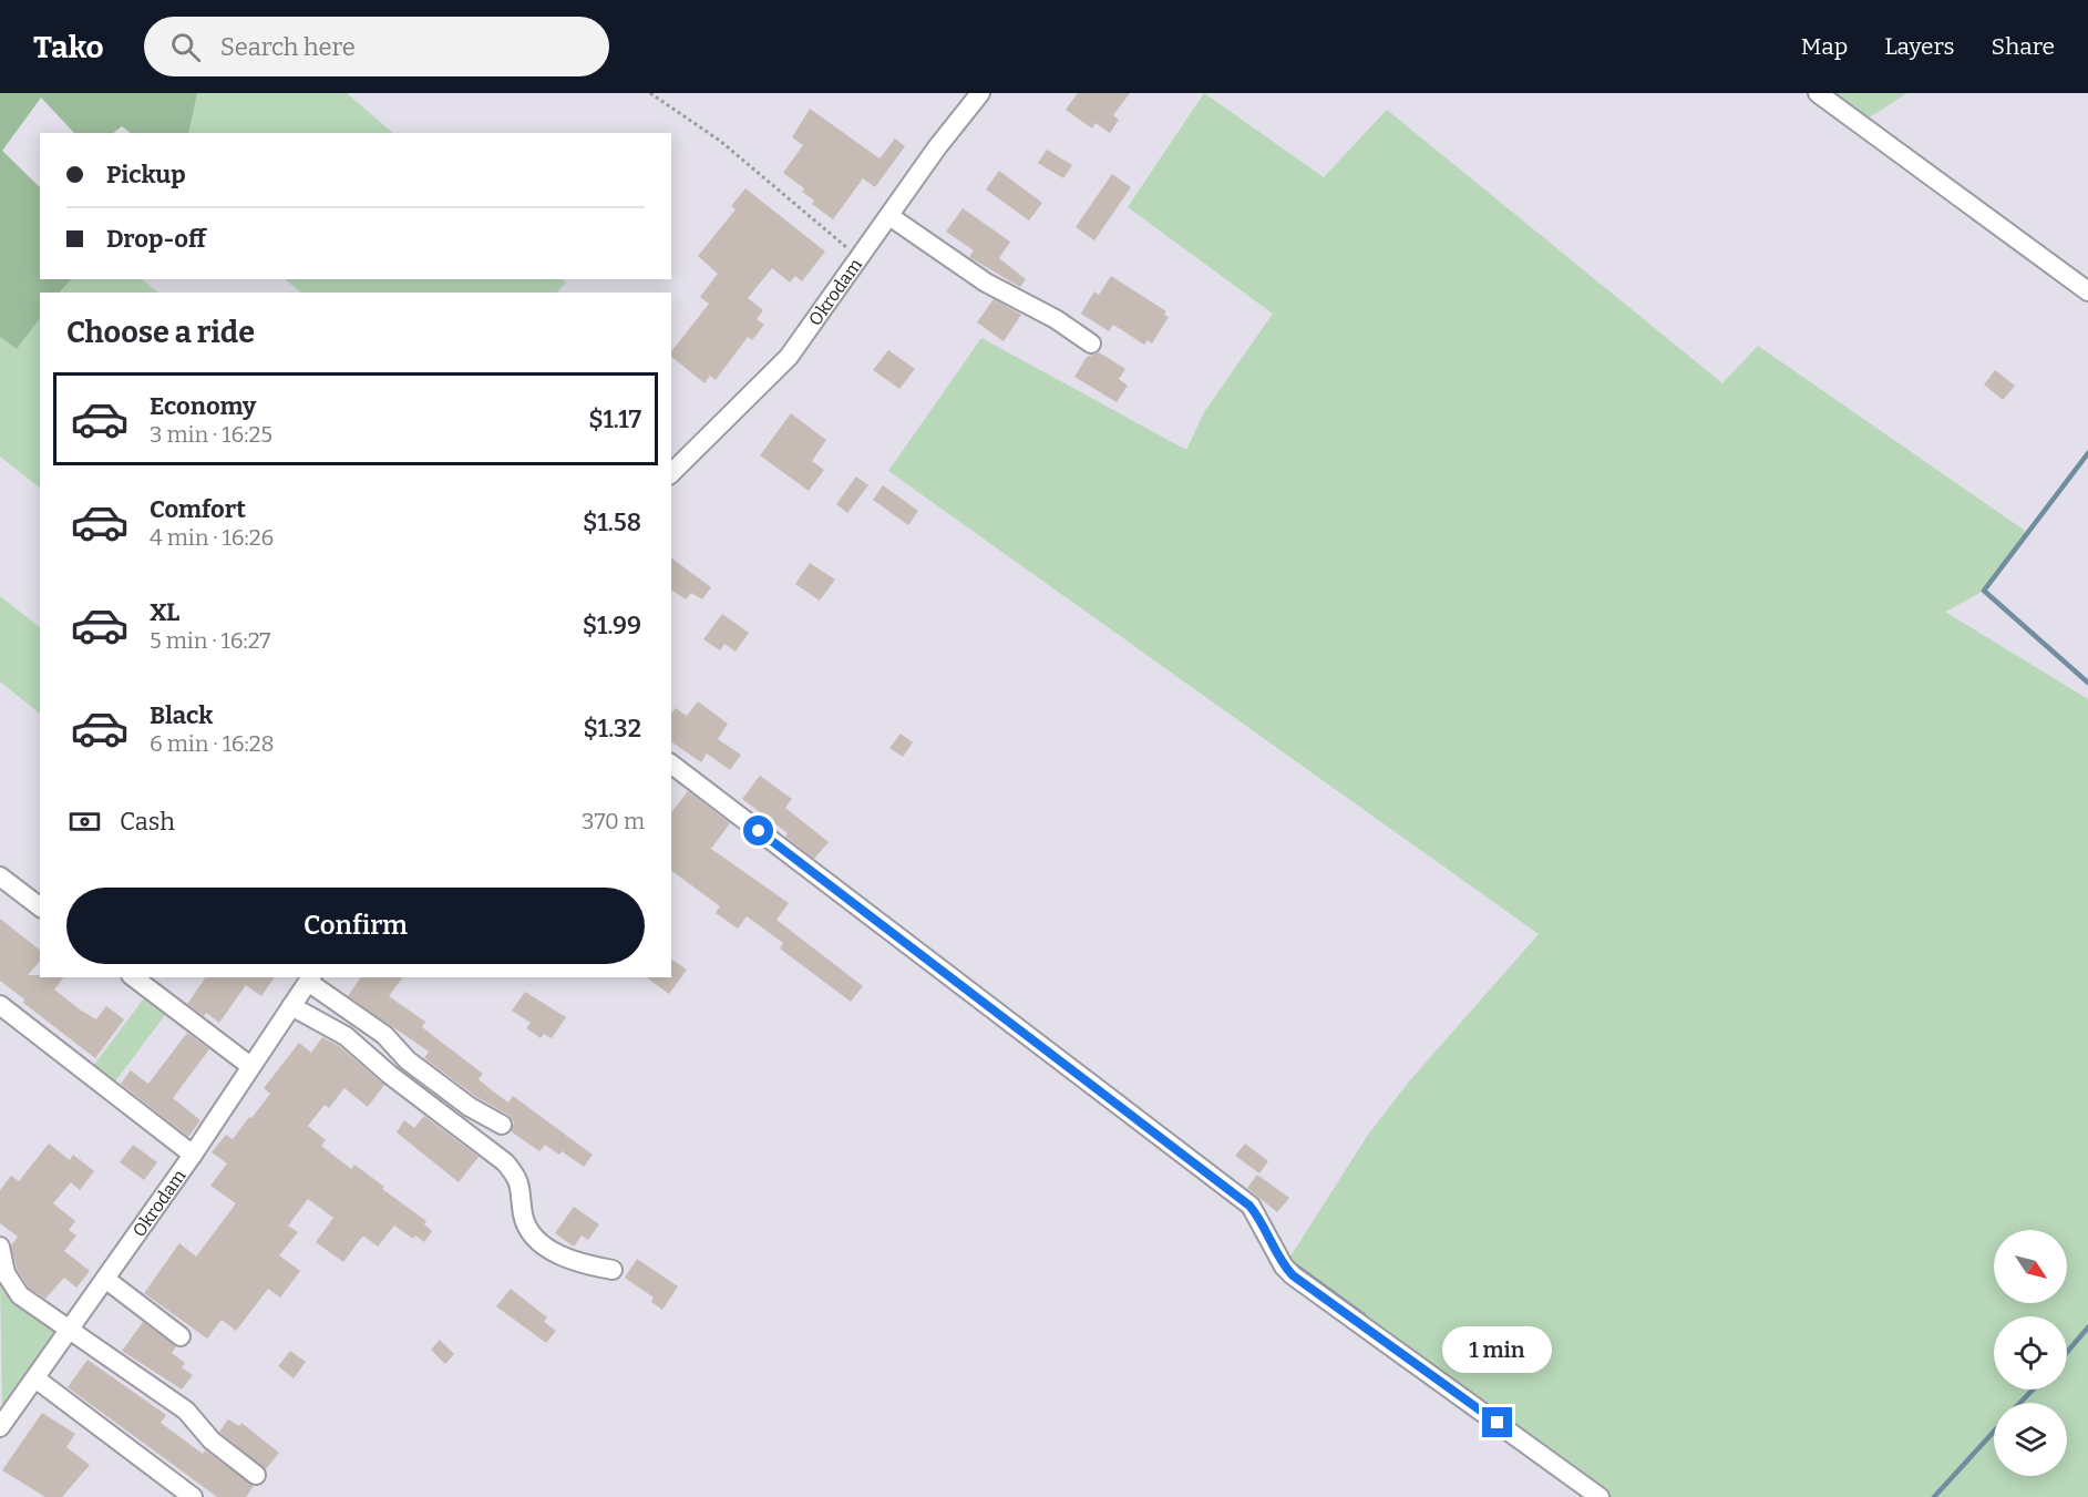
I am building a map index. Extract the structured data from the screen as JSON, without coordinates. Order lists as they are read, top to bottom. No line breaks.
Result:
{"streets":{"street":["Okrodam"]},"north":"bottom right","page":{"header":"Tako","search":"Search here","nav":["Map","Layers","Share"],"banner":["Pickup","Drop-off"],"heading":"Choose a ride","list":[{"name":"Economy","note":"3 min · 16:25","value":"$1.17"},{"name":"Comfort","note":"4 min · 16:26","value":"$1.58"},{"name":"XL","note":"5 min · 16:27","value":"$1.99"},{"name":"Black","note":"6 min · 16:28","value":"$1.32"}],"pay":["Cash","370 m"],"buttons":"Confirm","bubble":"1 min"}}
